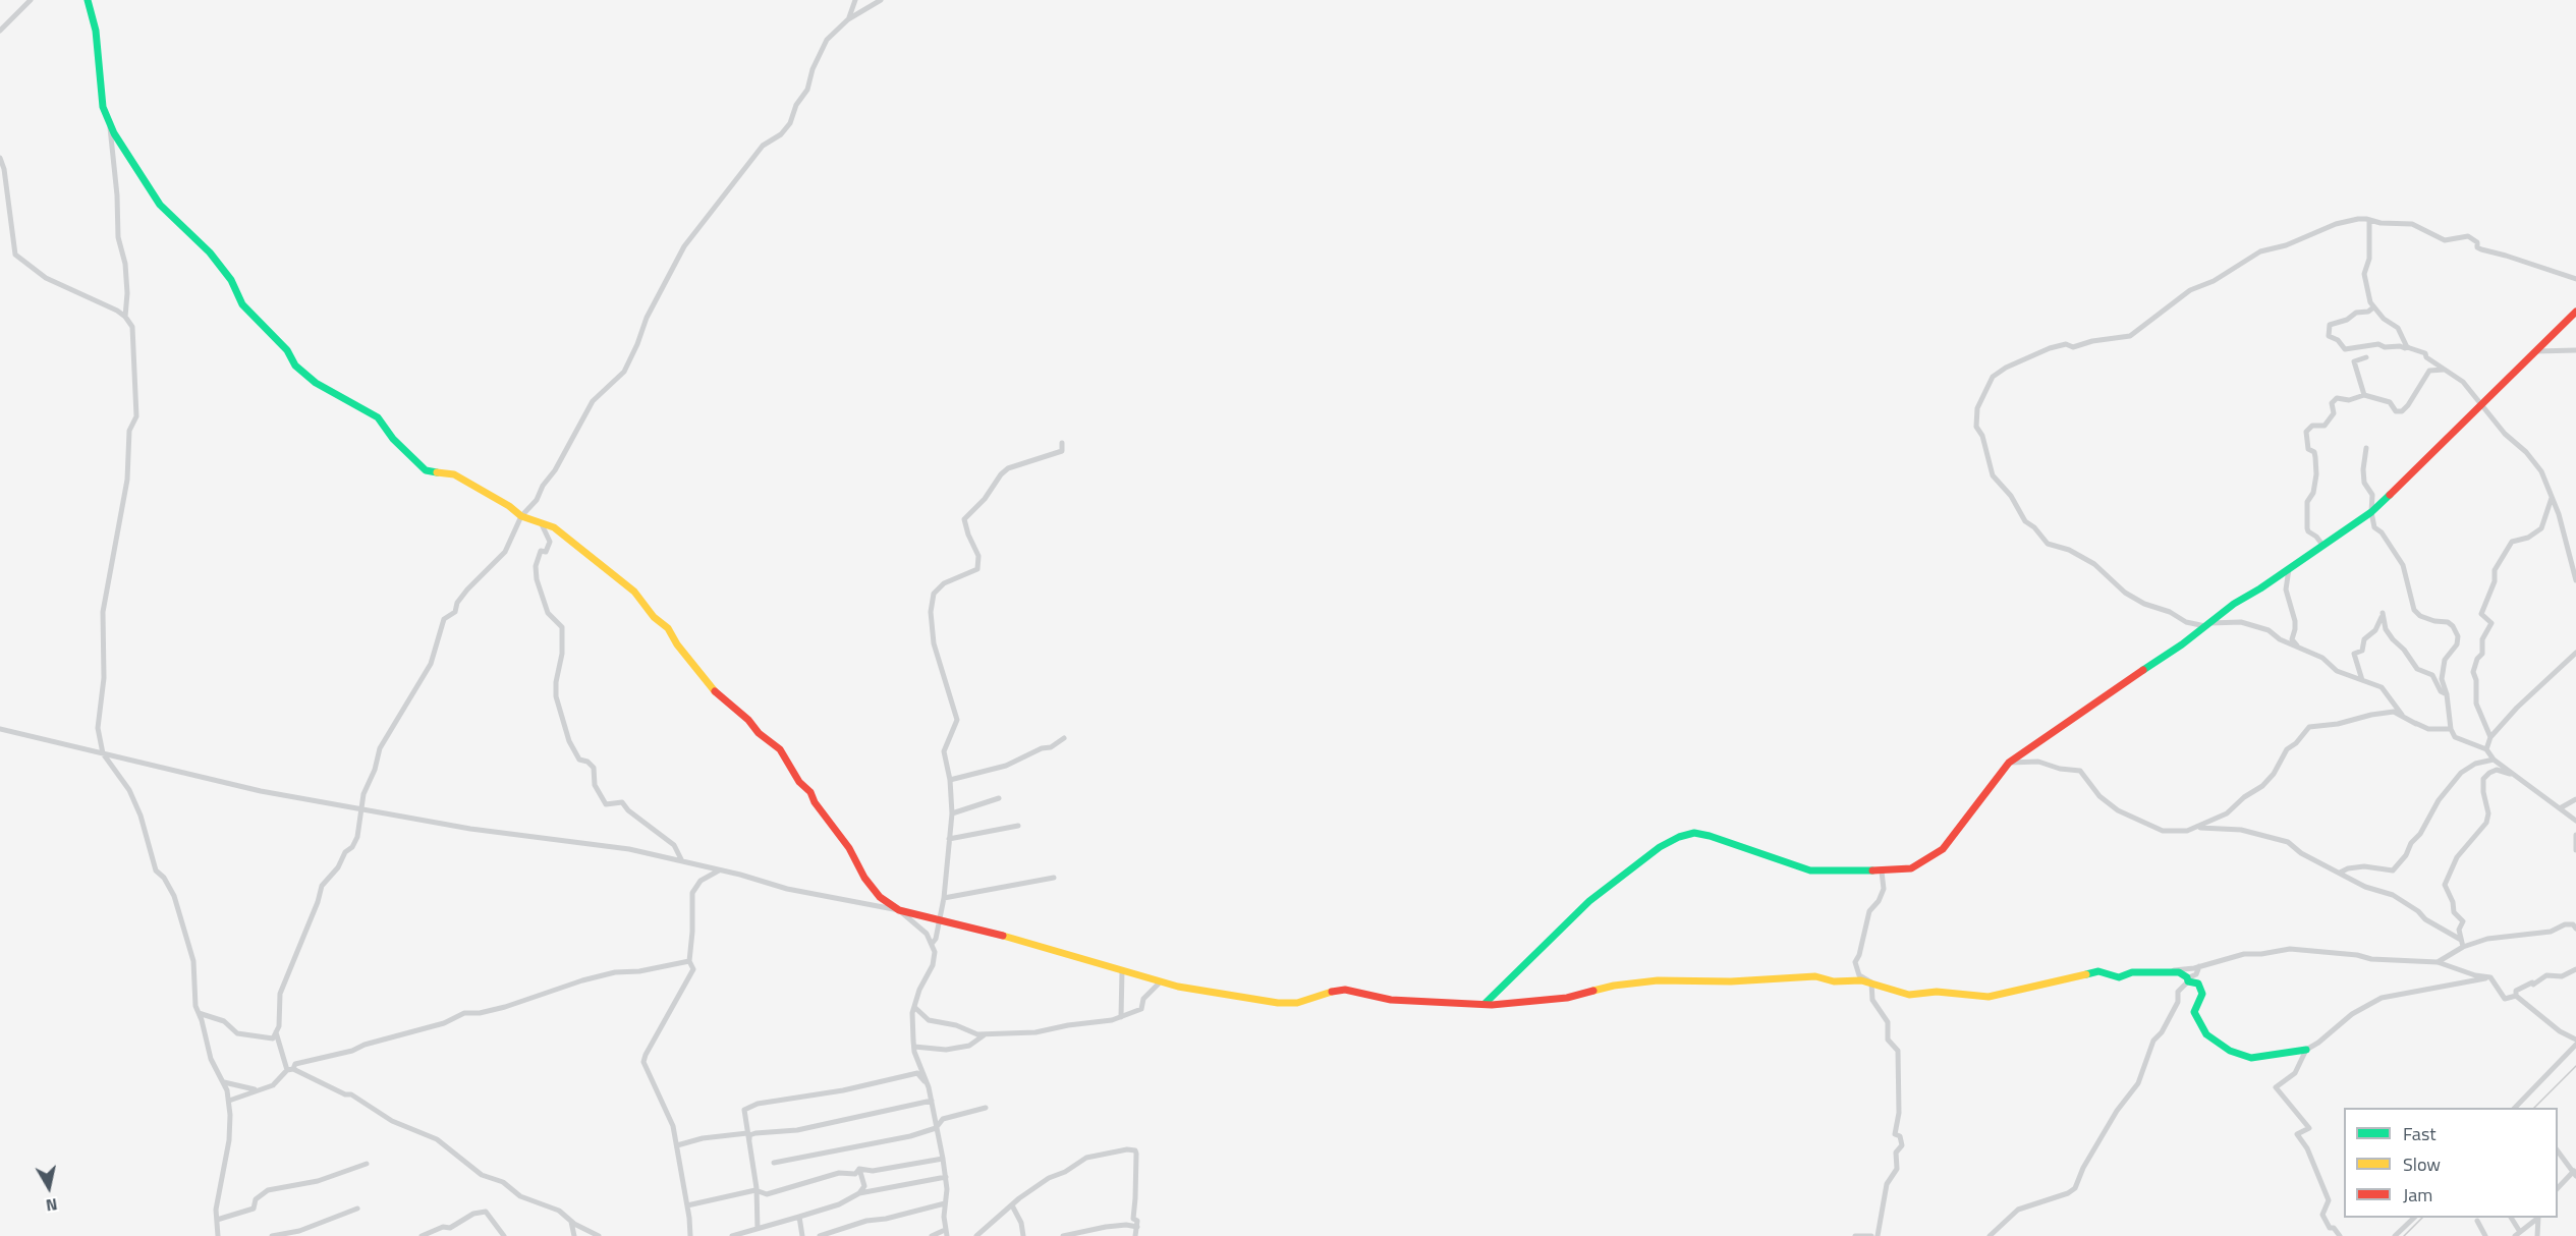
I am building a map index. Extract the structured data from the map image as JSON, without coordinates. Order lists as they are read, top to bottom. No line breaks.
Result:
{"legend":["Fast","Slow","Jam"],"north":"bottom"}
